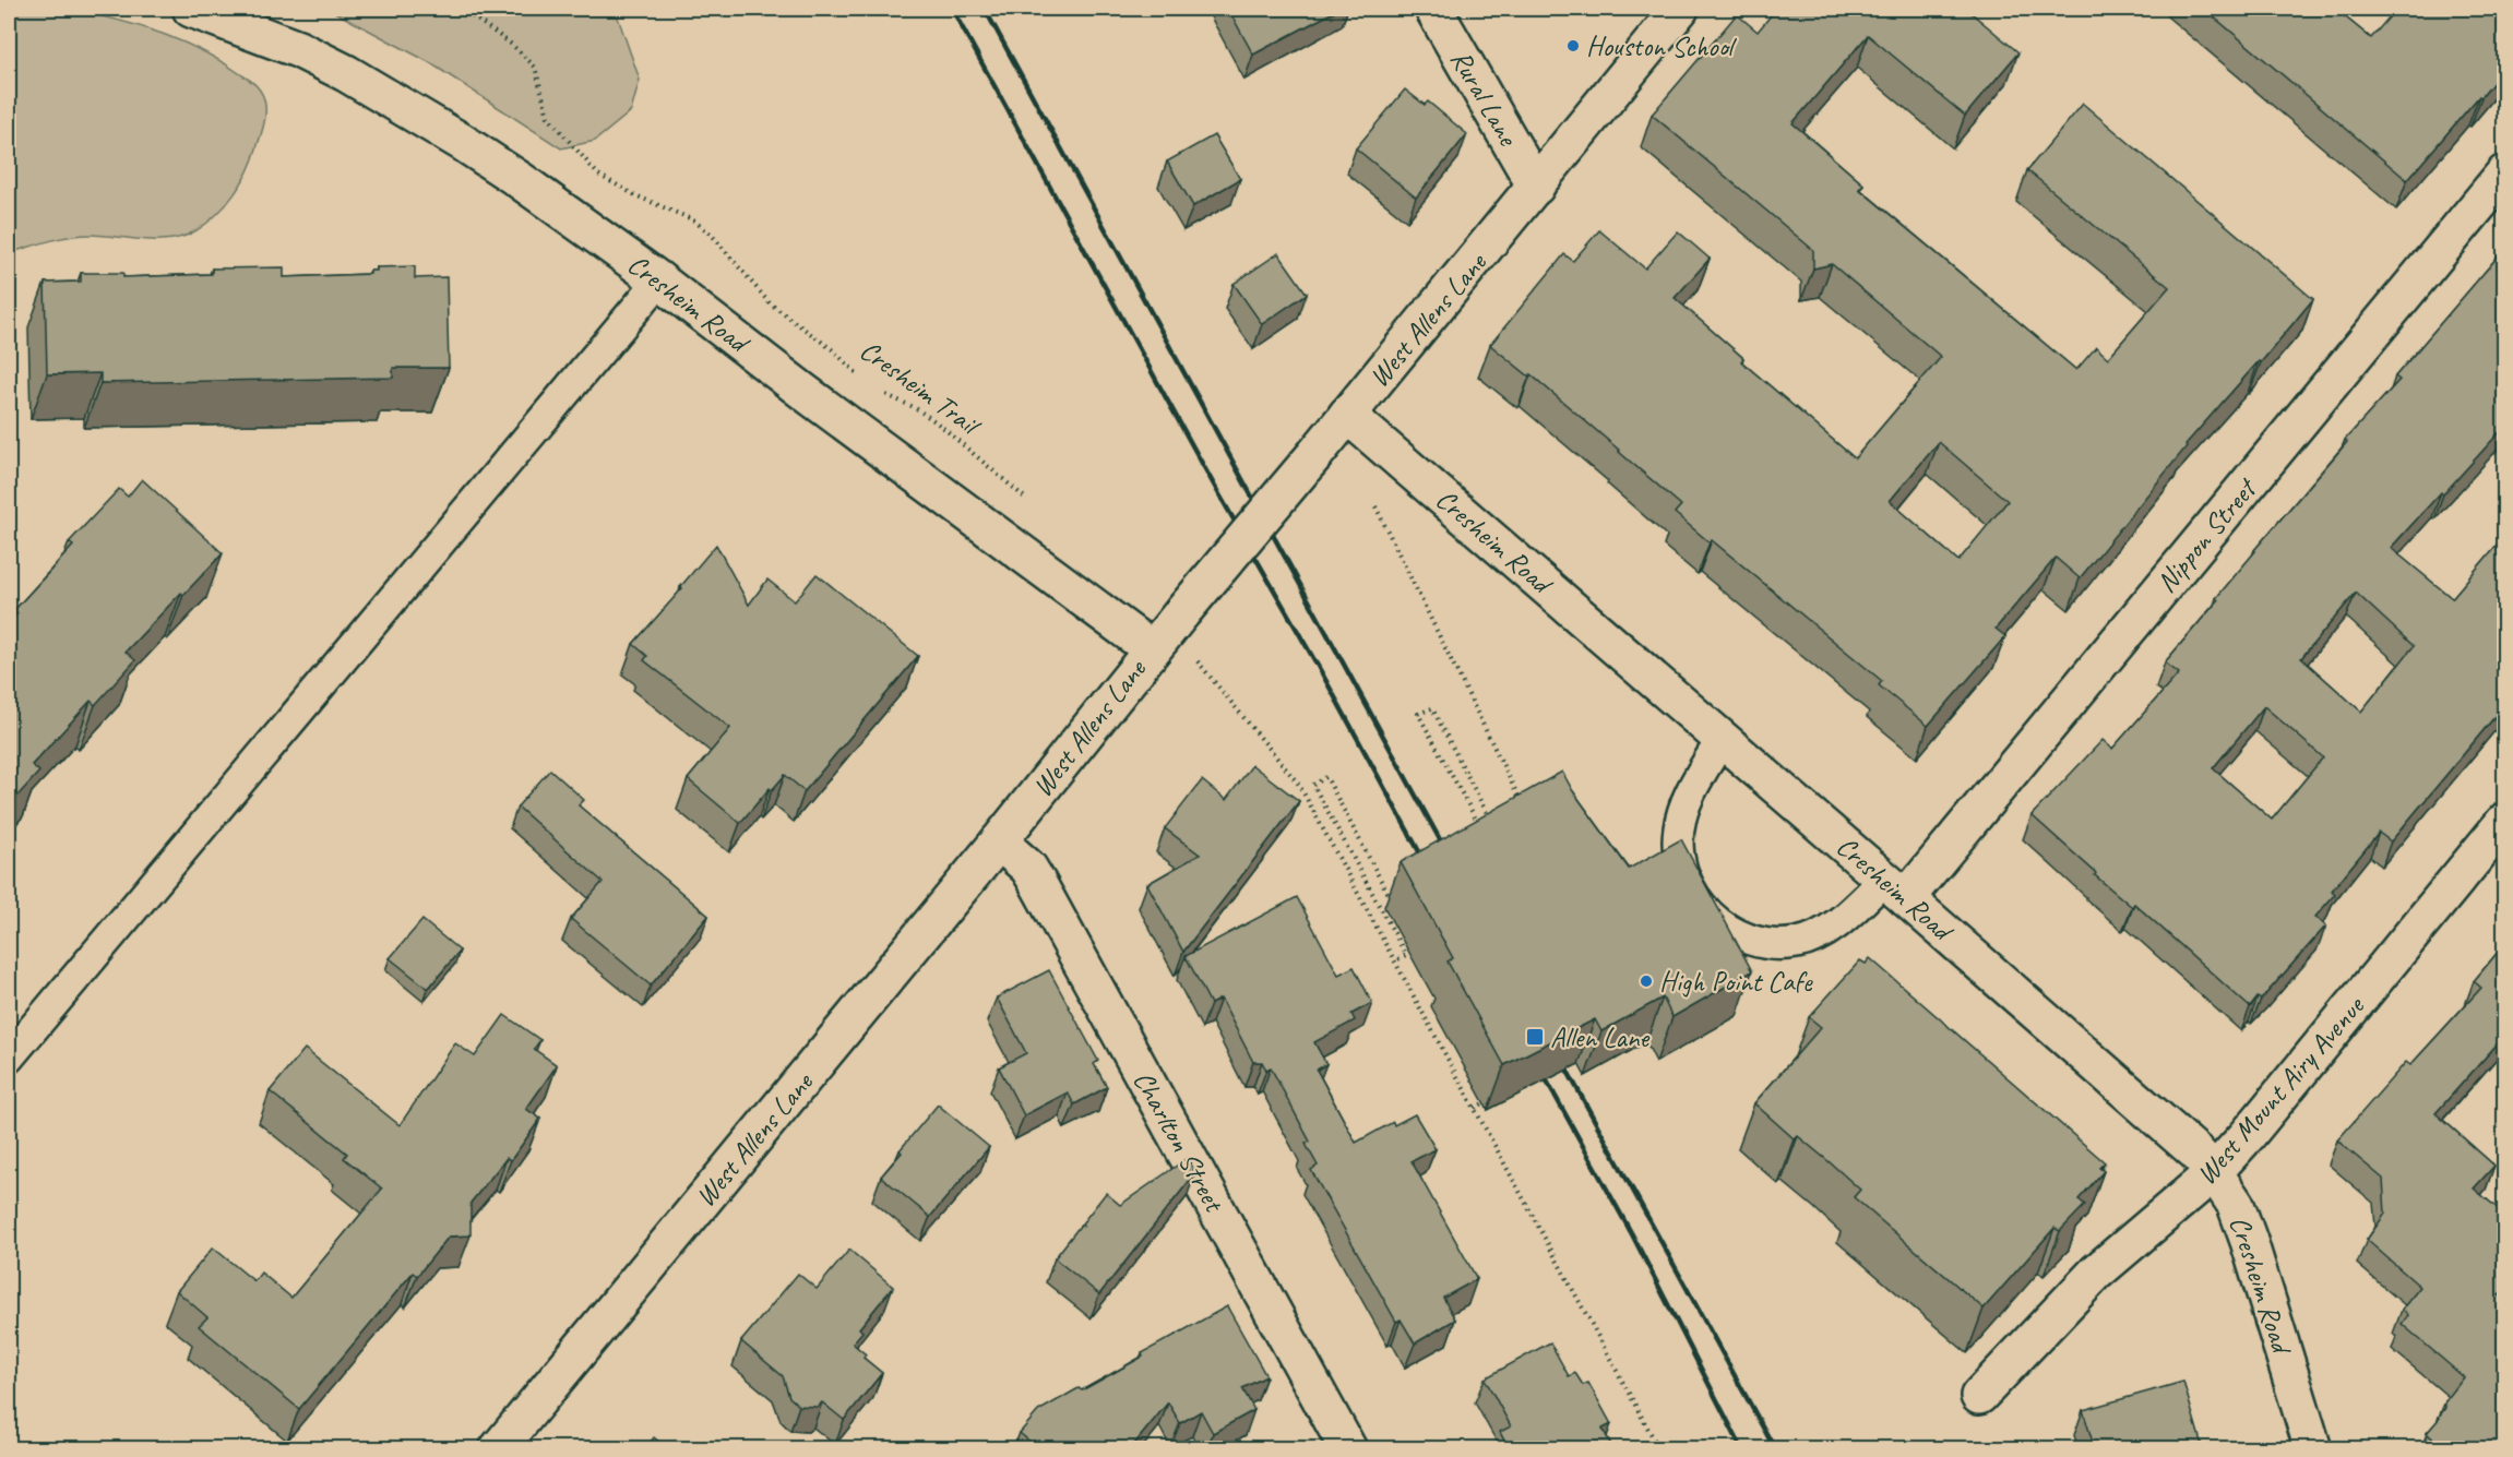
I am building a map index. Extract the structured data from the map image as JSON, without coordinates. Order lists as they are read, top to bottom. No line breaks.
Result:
{"streets":{"street":["Rural Lane","Cresheim Road","West Allens Lane","Nippon Street","West Mount Airy Avenue","Charlton Street"],"path":["Cresheim Trail"]},"crossings":[["Rural Lane","West Allens Lane"],["Cresheim Road","West Allens Lane"],["Cresheim Road","Nippon Street"],["Cresheim Road","West Mount Airy Avenue"],["West Allens Lane","Charlton Street"]],"places":{"other":["Houston School","High Point Cafe"],"transit":["Allen Lane"]}}
